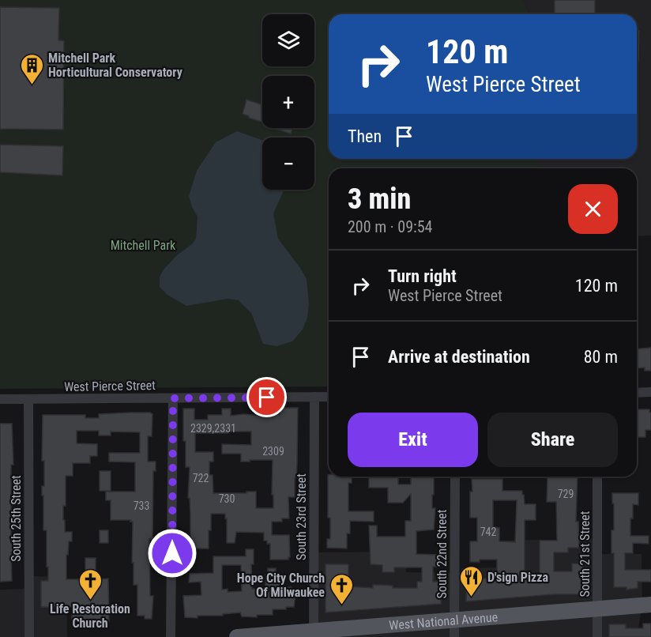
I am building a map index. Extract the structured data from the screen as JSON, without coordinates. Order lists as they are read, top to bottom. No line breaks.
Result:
{"streets":{"main road":["West National Avenue"],"street":["West Pierce Street","South 23rd Street","South 25th Street","South 22nd Street","South 21st Street"]},"crossings":[["West Pierce Street","South 23rd Street"],["West Pierce Street","South 25th Street"],["South 23rd Street","West National Avenue"],["South 22nd Street","West National Avenue"],["South 21st Street","West National Avenue"]],"parks":["Mitchell Park"],"places":{"building":["Mitchell Park Horticultural Conservatory"],"restaurant":["D'sign Pizza"],"church":["Life Restoration Church","Hope City Church Of Milwaukee"]},"house_numbers":["2329,2331","2309","722","729","730","733","742"],"page":{"map_buttons":["+","−"],"turn":["120 m","West Pierce Street"],"then":"Then","heading":["3 min","200 m · 09:54"],"list":[{"name":"Turn right","note":"West Pierce Street","value":"120 m"},{"name":"Arrive at destination","value":"80 m"}],"buttons":["Exit","Share"]}}
